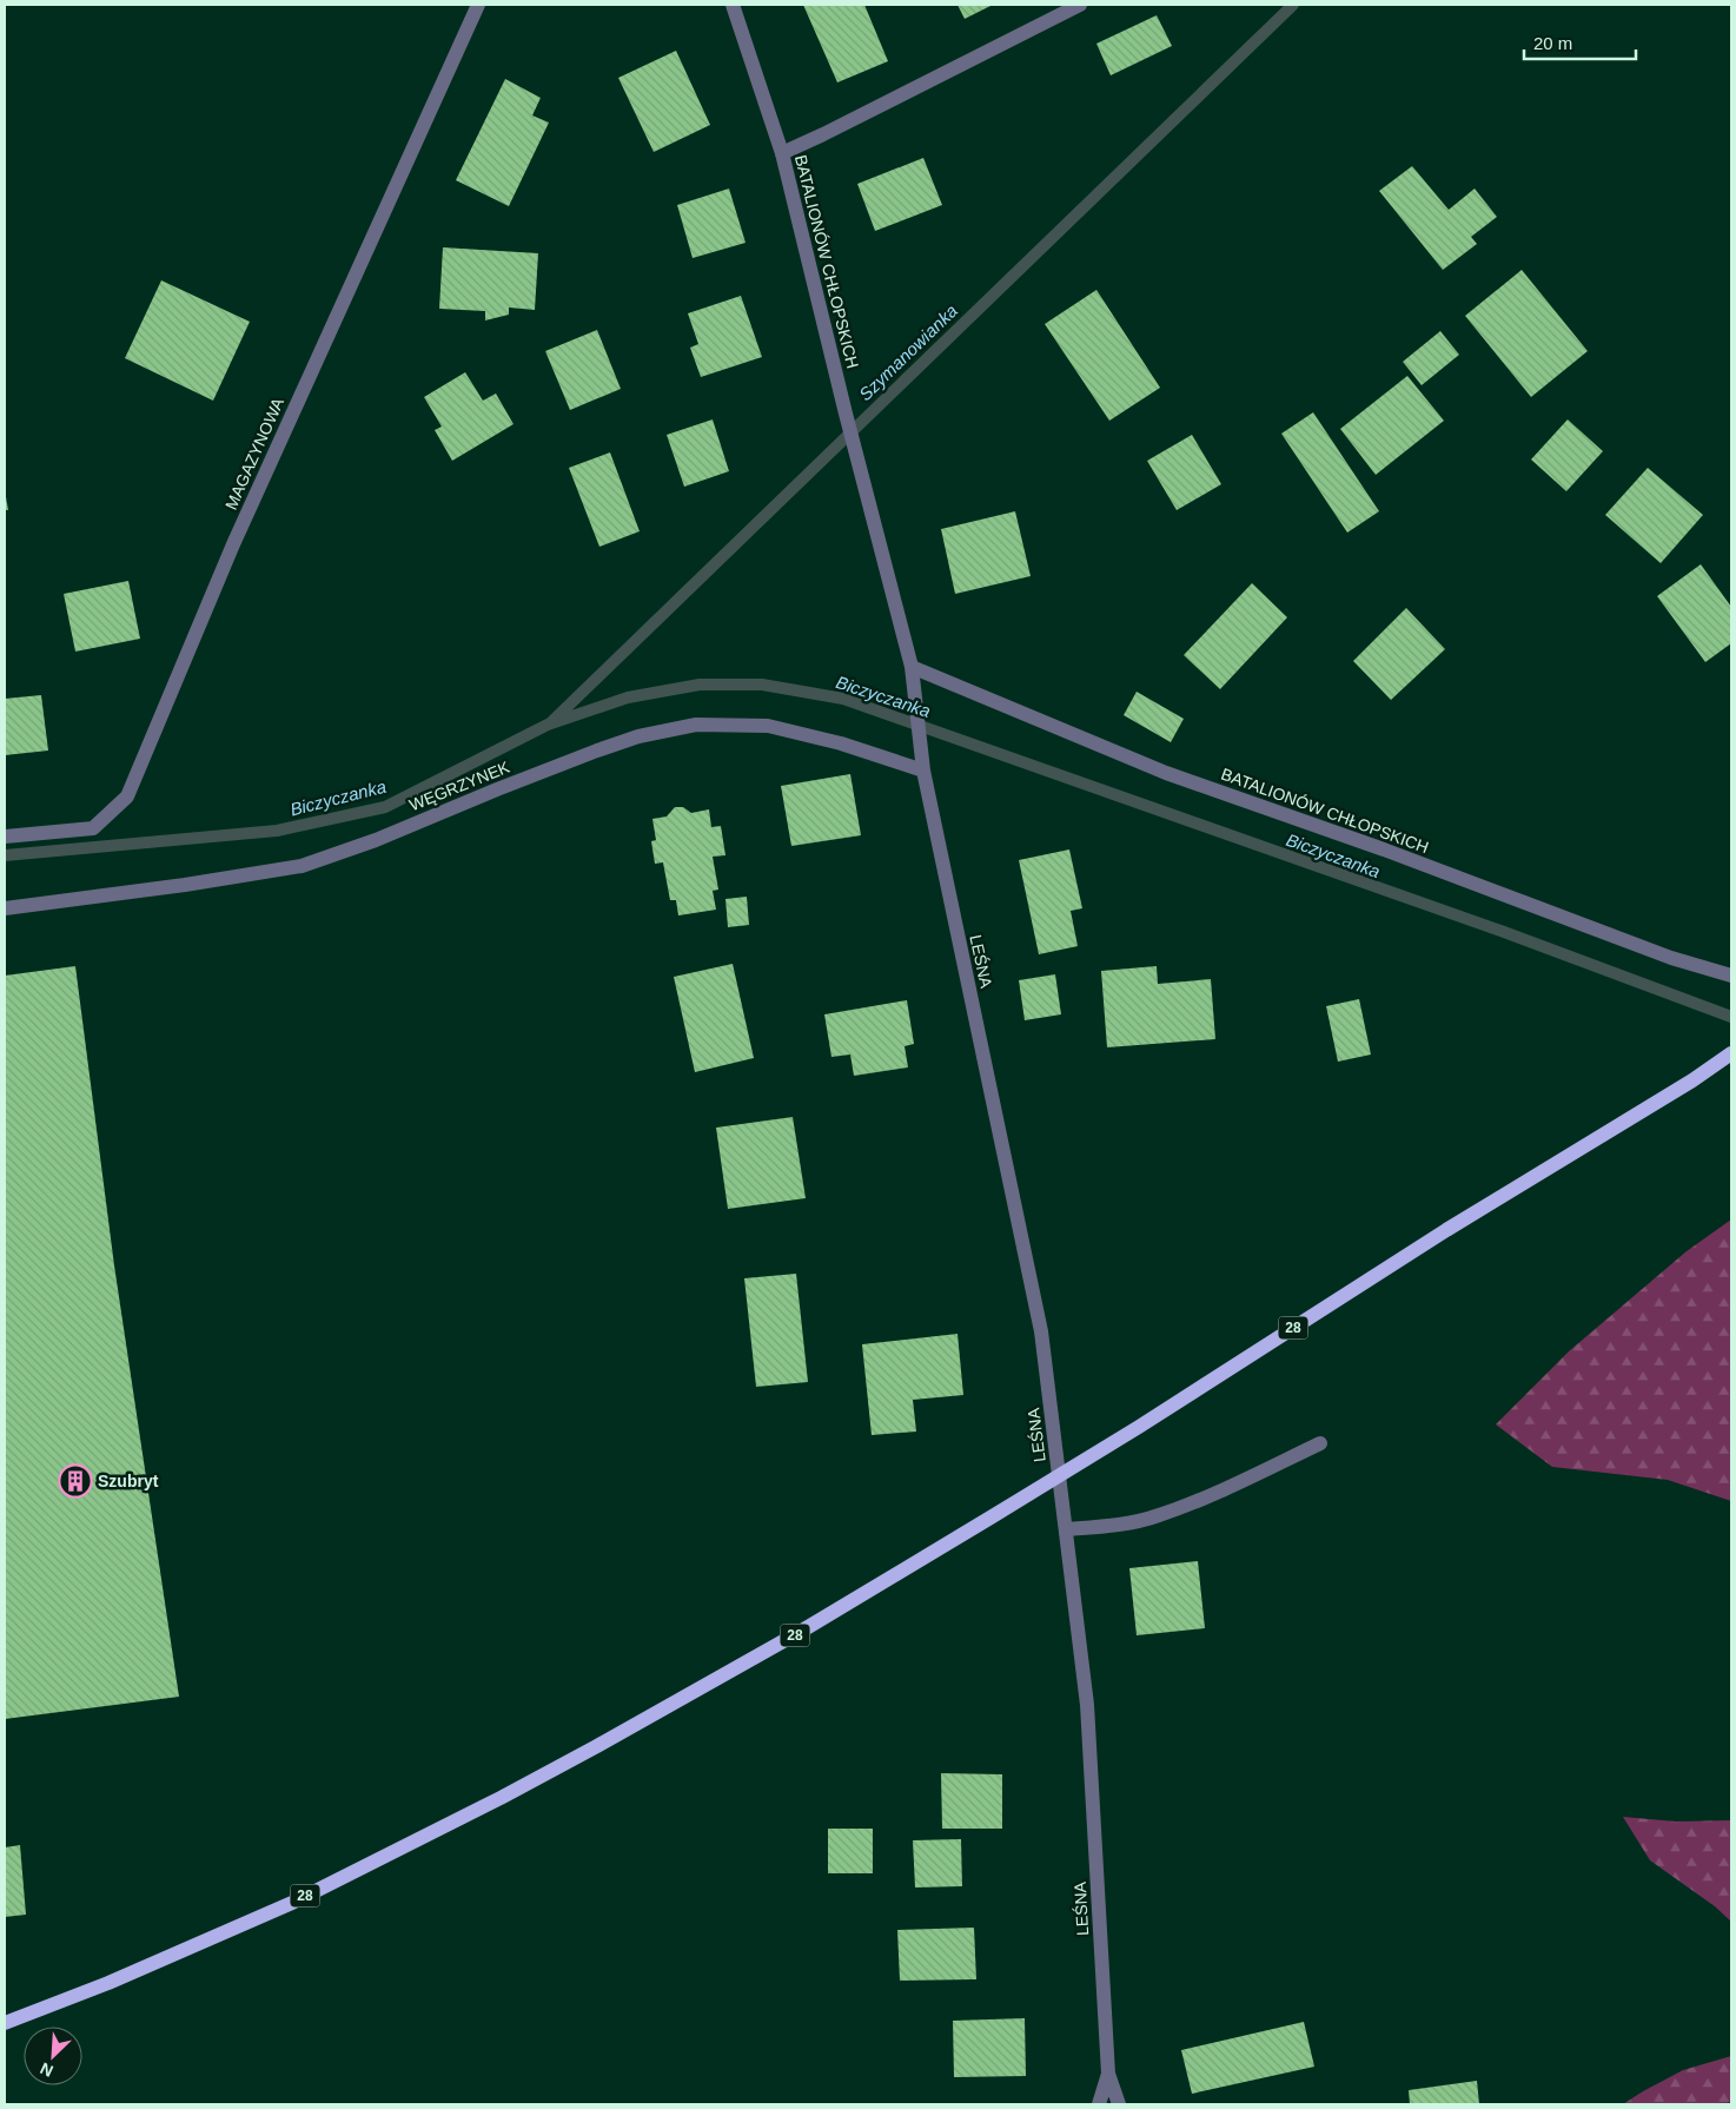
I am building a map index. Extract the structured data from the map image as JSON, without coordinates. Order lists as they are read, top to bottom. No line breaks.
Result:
{"streets":{"main road":["28"],"street":["BATALIONÓW CHŁOPSKICH","MAGAZYNOWA","WĘGRZYNEK","LEŚNA"]},"crossings":[["BATALIONÓW CHŁOPSKICH","WĘGRZYNEK"],["BATALIONÓW CHŁOPSKICH","LEŚNA"],["WĘGRZYNEK","LEŚNA"]],"water":["Szymanowianka","Biczyczanka"],"places":{"building":["Szubryt"]},"scale_bar":"20 m","north":"bottom left"}
